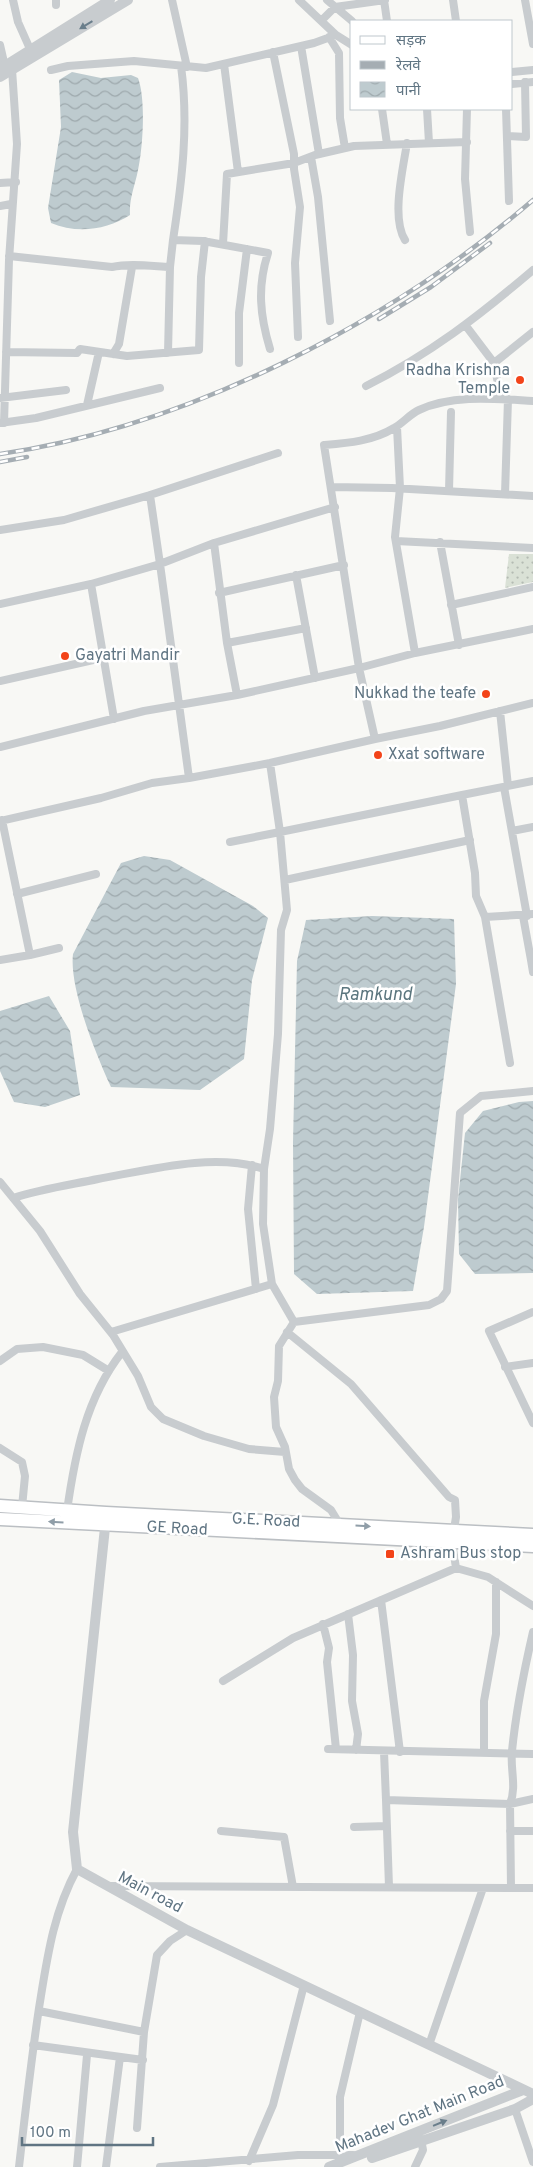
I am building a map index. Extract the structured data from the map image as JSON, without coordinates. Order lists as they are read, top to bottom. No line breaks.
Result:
{"streets":{"main road":["GE Road"],"street":["Main road","Mahadev Ghat Main Road"]},"crossings":[["Main road","Mahadev Ghat Main Road"]],"water":["Ramkund"],"places":{"other":["Radha Krishna Temple","Gayatri Mandir","Nukkad the teafe","Xxat software"],"transit":["Ashram Bus stop"]},"legend":["सड़क","रेलवे","पानी"],"scale_bar":"100 m"}
